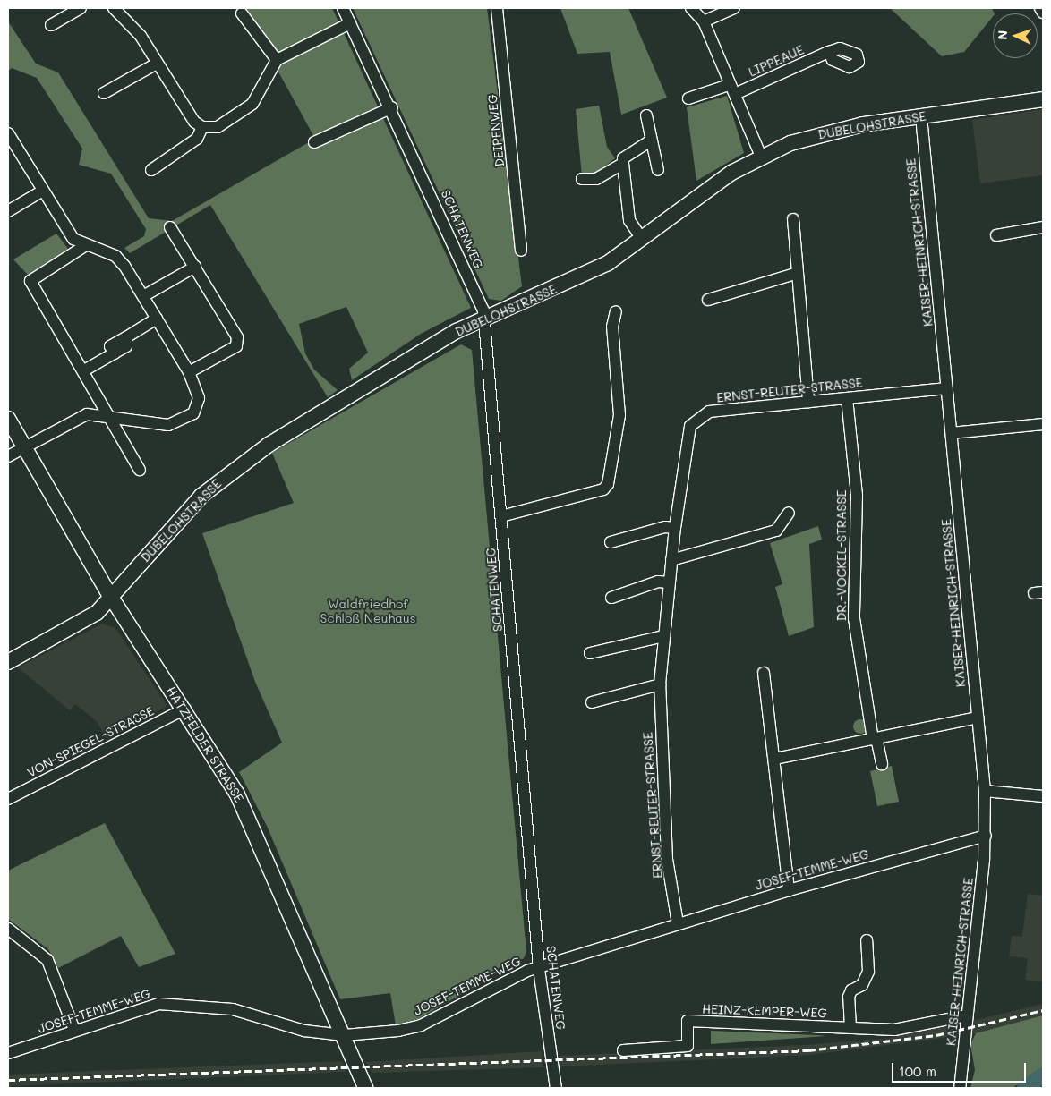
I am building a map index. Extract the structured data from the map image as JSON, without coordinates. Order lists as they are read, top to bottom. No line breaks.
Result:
{"streets":{"main road":["DUBELOHSTRASSE","HATZFELDER STRASSE"],"street":["LIPPEAUE","DEIPENWEG","SCHATENWEG","KAISER-HEINRICH-STRASSE","ERNST-REUTER-STRASSE","DR.-VOCKEL-STRASSE","VON-SPIEGEL-STRASSE","JOSEF-TEMME-WEG","HEINZ-KEMPER-WEG"]},"crossings":[["DUBELOHSTRASSE","SCHATENWEG"],["DUBELOHSTRASSE","KAISER-HEINRICH-STRASSE"],["DUBELOHSTRASSE","HATZFELDER STRASSE"],["SCHATENWEG","JOSEF-TEMME-WEG"],["KAISER-HEINRICH-STRASSE","ERNST-REUTER-STRASSE"],["KAISER-HEINRICH-STRASSE","JOSEF-TEMME-WEG"],["KAISER-HEINRICH-STRASSE","HEINZ-KEMPER-WEG"],["ERNST-REUTER-STRASSE","DR.-VOCKEL-STRASSE"],["ERNST-REUTER-STRASSE","JOSEF-TEMME-WEG"],["VON-SPIEGEL-STRASSE","HATZFELDER STRASSE"],["HATZFELDER STRASSE","JOSEF-TEMME-WEG"]],"parks":["Waldfriedhof Schloß Neuhaus"],"scale_bar":"100 m","north":"left"}
